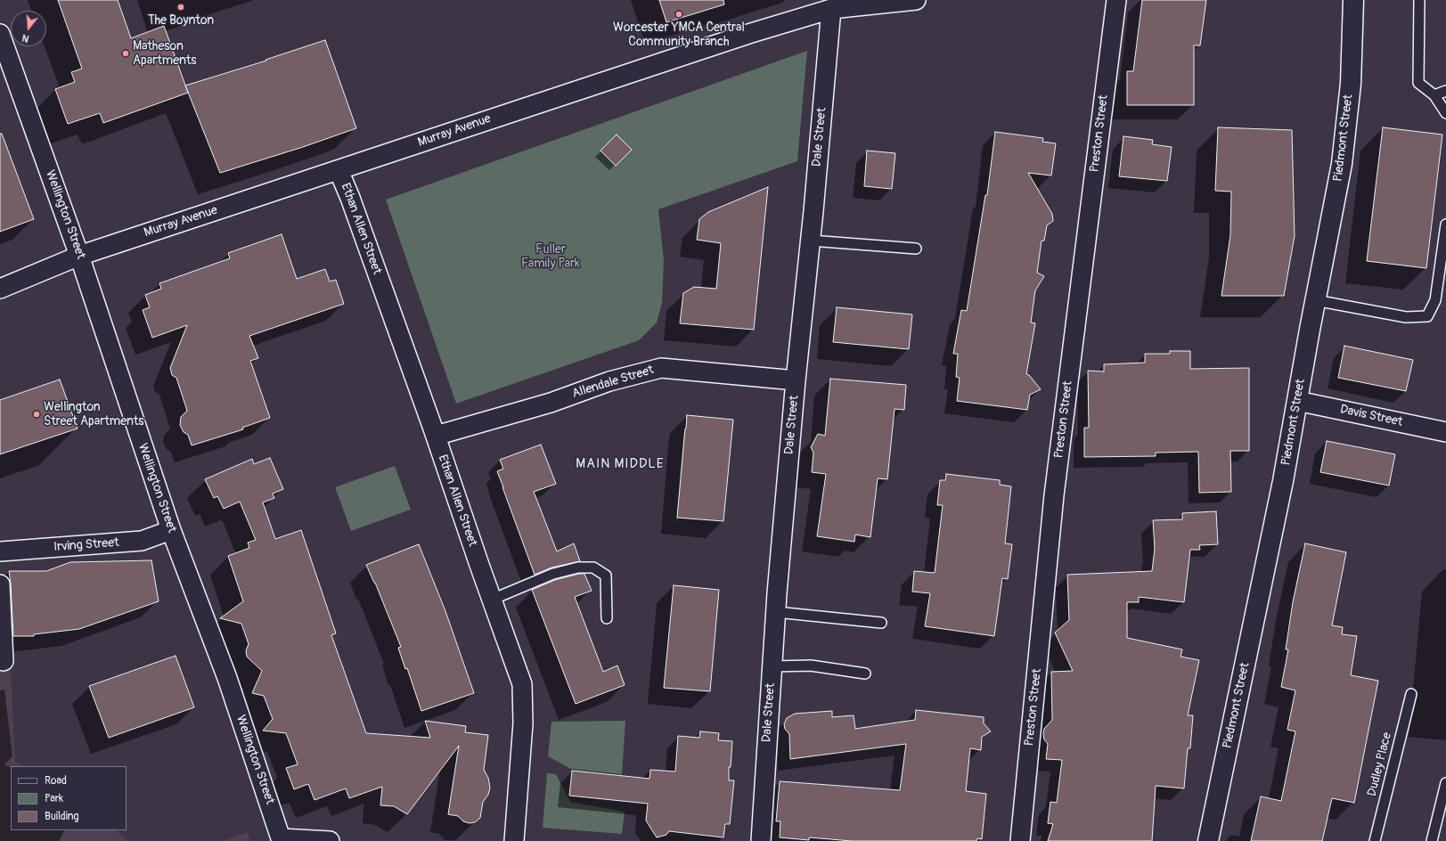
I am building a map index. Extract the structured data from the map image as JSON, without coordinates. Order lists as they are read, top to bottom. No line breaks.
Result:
{"streets":{"street":["Murray Avenue","Preston Street","Dale Street","Piedmont Street","Wellington Street","Ethan Allen Street","Allendale Street","Davis Street","Irving Street"],"lane":["Dudley Place"]},"crossings":[["Murray Avenue","Dale Street"],["Murray Avenue","Wellington Street"],["Murray Avenue","Ethan Allen Street"],["Dale Street","Allendale Street"],["Piedmont Street","Davis Street"],["Wellington Street","Irving Street"],["Ethan Allen Street","Allendale Street"]],"districts":["MAIN MIDDLE"],"parks":["Fuller Family Park"],"places":["The Boynton","Worcester YMCA Central Community Branch","Matheson Apartments","Wellington Street Apartments"],"legend":["Road","Park","Building"],"north":"bottom"}
